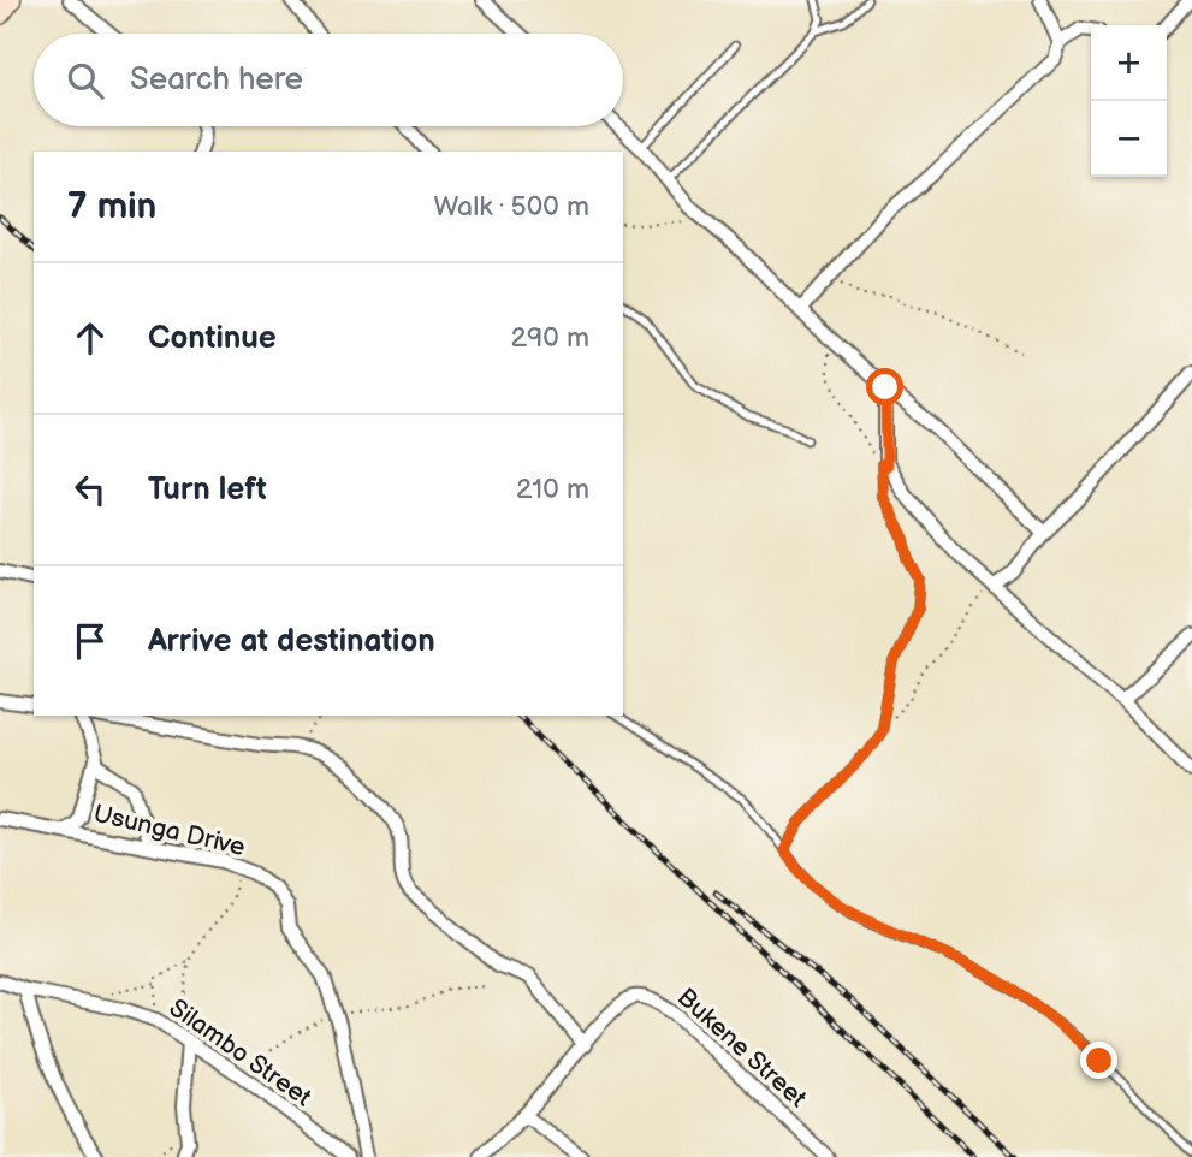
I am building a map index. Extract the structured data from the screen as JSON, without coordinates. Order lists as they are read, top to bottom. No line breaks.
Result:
{"streets":{"street":["Usunga Drive","Bukene Street","Silambo Street"]},"page":{"map_buttons":["+","−"],"search":"Search here","heading":["7 min","Walk · 500 m"],"list":[["Continue","290 m"],["Turn left","210 m"],"Arrive at destination"]}}
